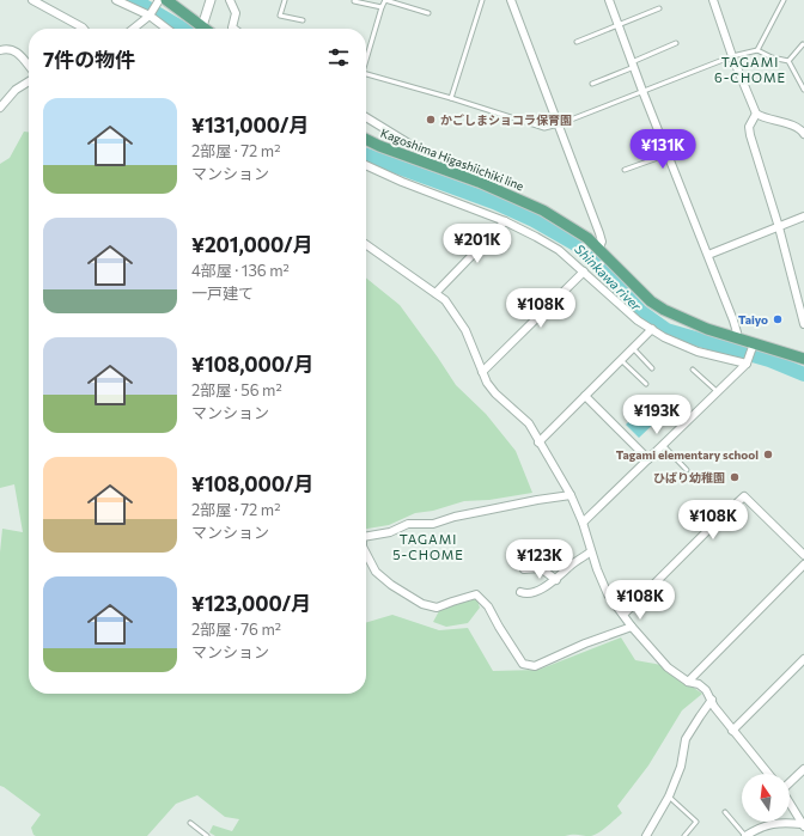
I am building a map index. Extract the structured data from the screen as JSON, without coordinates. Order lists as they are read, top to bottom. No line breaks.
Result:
{"streets":{"main road":["Kagoshima Higashiichiki line"]},"districts":["TAGAMI 6-CHOME","TAGAMI 5-CHOME"],"water":["Shinkawa river"],"places":["かごしまショコラ保育園","Taiyo","Tagami elementary school","ひばり幼稚園"],"north":"top","page":{"heading":"7件の物件","list":[{"name":"¥131,000/月","note":"2部屋 · 72 m² · マンション"},{"name":"¥201,000/月","note":"4部屋 · 136 m² · 一戸建て"},{"name":"¥108,000/月","note":"2部屋 · 56 m² · マンション"},{"name":"¥108,000/月","note":"2部屋 · 72 m² · マンション"},{"name":"¥123,000/月","note":"2部屋 · 76 m² · マンション"}],"price":["¥131K","¥201K","¥108K","¥193K","¥108K","¥123K","¥108K"]}}
